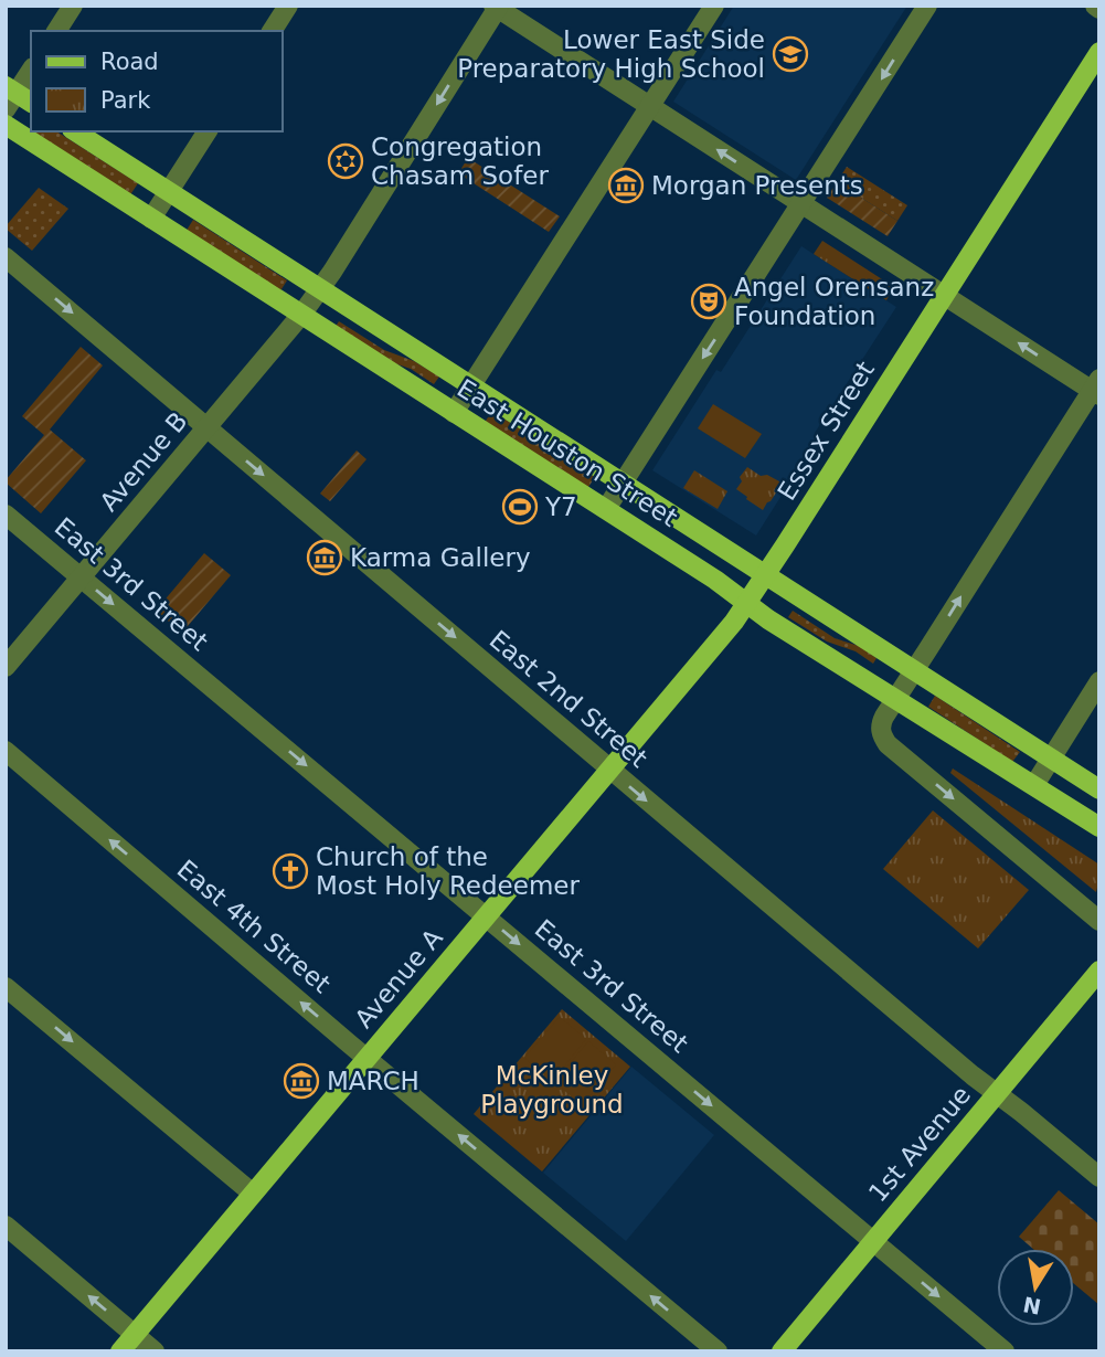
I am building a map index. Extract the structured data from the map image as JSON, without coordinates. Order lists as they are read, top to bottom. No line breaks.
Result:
{"streets":{"main road":["Essex Street","East Houston Street","Avenue A","1st Avenue"],"street":["Avenue B","East 3rd Street","East 2nd Street","East 4th Street"]},"crossings":[["Essex Street","East Houston Street"],["Essex Street","Avenue A"],["East Houston Street","Avenue B"],["East Houston Street","Avenue A"],["Avenue B","East 3rd Street"],["Avenue B","East 2nd Street"],["East 3rd Street","Avenue A"],["East 3rd Street","1st Avenue"],["East 2nd Street","Avenue A"],["East 2nd Street","1st Avenue"],["East 4th Street","Avenue A"]],"one_way":["Avenue B","East 3rd Street","East 2nd Street","East 4th Street"],"parks":["McKinley Playground"],"places":{"school or university":["Lower East Side Preparatory High School"],"synagogue":["Congregation Chasam Sofer"],"museum":["Morgan Presents","Karma Gallery","MARCH"],"theatre":["Angel Orensanz Foundation"],"sports":["Y7"],"church":["Church of the Most Holy Redeemer"]},"legend":["Road","Park"],"north":"bottom"}
